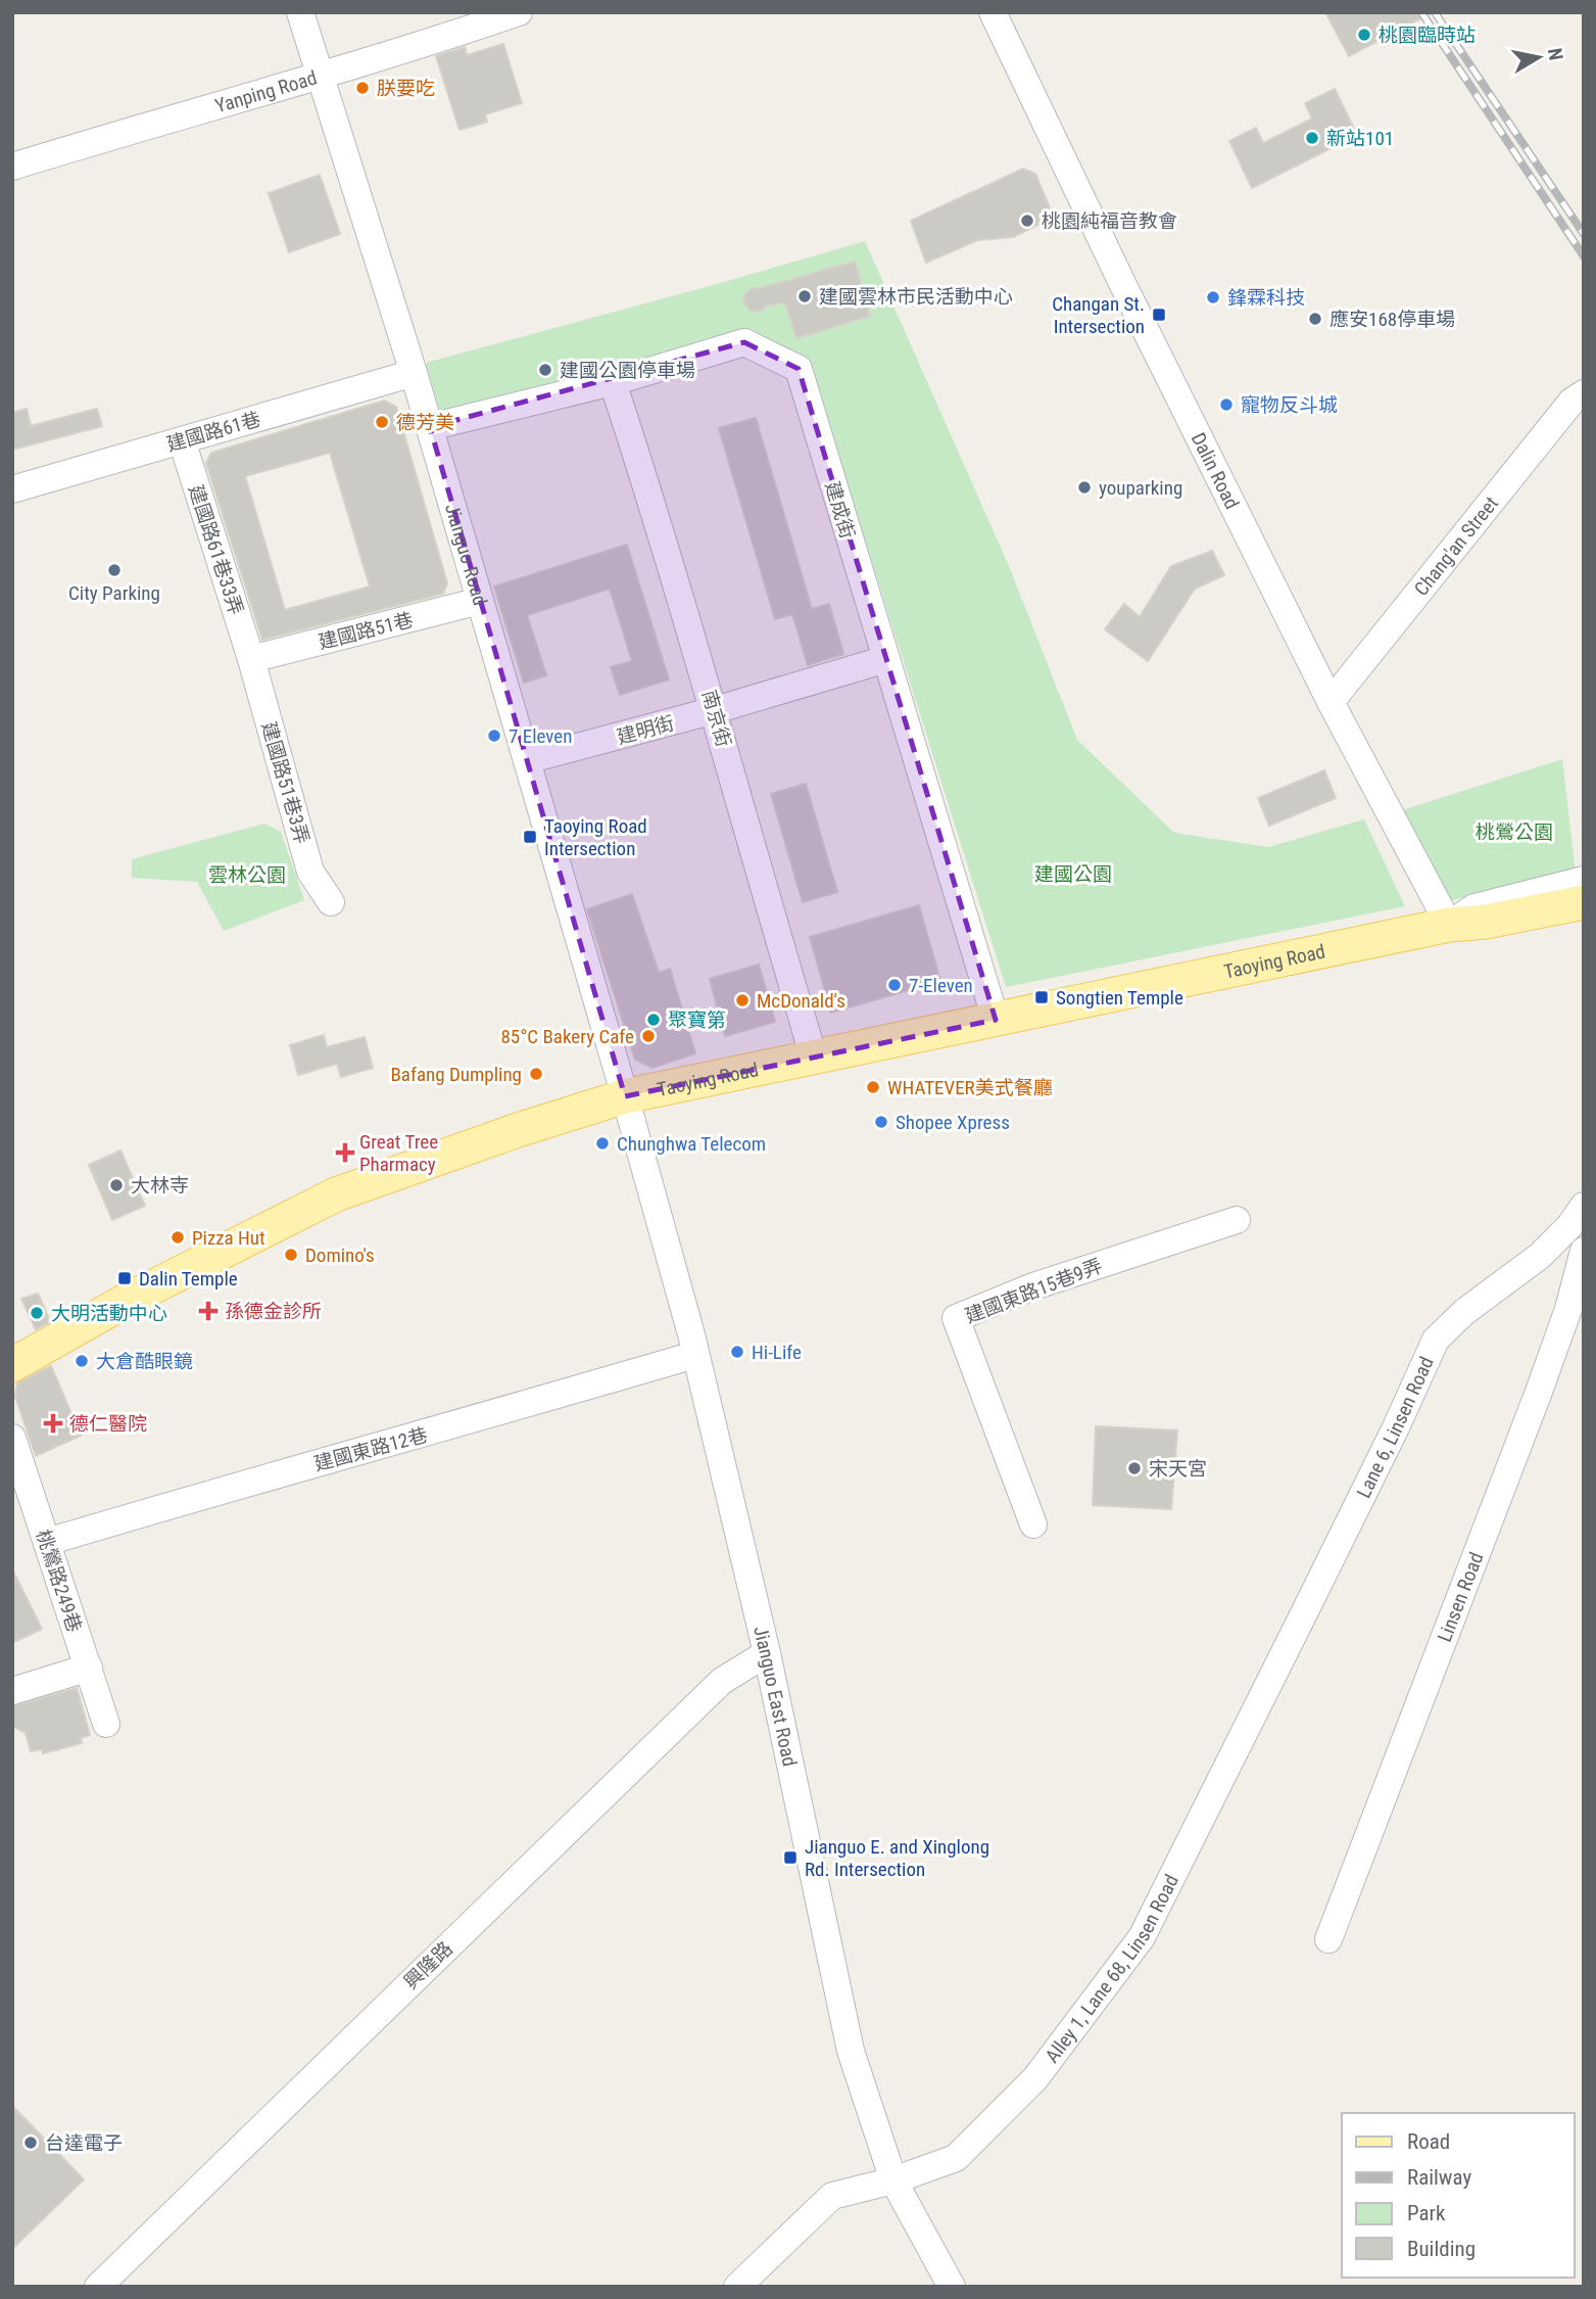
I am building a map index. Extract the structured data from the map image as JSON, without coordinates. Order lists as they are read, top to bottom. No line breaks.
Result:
{"streets":{"main road":["Taoying Road"],"street":["Yanping Road","建國路61巷","Dalin Road","建成街","Chang'an Street","建國路61巷33弄","Jianguo Road","建國路51巷","南京街","建明街","建國路51巷3弄","建國東路15巷9弄","Lane 6, Linsen Road","建國東路12巷","桃鶯路249巷","Linsen Road","Jianguo East Road","興隆路","Alley 1, Lane 68, Linsen Road"]},"crossings":[["Yanping Road","Jianguo Road"],["建國路61巷","建國路61巷33弄"],["建國路61巷","Jianguo Road"],["Dalin Road","Chang'an Street"],["Dalin Road","Taoying Road"],["建成街","Jianguo Road"],["建成街","南京街"],["建成街","建明街"],["建成街","Taoying Road"],["建國路61巷33弄","建國路51巷"],["建國路61巷33弄","建國路51巷3弄"],["Jianguo Road","建國路51巷"],["Jianguo Road","建明街"],["Jianguo Road","Taoying Road"],["Jianguo Road","Jianguo East Road"],["建國路51巷","建國路51巷3弄"],["南京街","建明街"],["南京街","Taoying Road"],["Taoying Road","Jianguo East Road"],["Lane 6, Linsen Road","Alley 1, Lane 68, Linsen Road"],["建國東路12巷","桃鶯路249巷"],["建國東路12巷","Jianguo East Road"],["Jianguo East Road","興隆路"],["Jianguo East Road","Alley 1, Lane 68, Linsen Road"]],"parks":["桃鶯公園","建國公園","雲林公園"],"places":{"other":["桃園臨時站","朕要吃","新站101","桃園純福音教會","建國雲林市民活動中心","鋒霖科技","應安168停車場","建國公園停車場","寵物反斗城","德芳美","youparking","City Parking","7 Eleven","7-Eleven","McDonald's","聚寶第","85°C Bakery Cafe","Bafang Dumpling","WHATEVER美式餐廳","Shopee Xpress","Chunghwa Telecom","大林寺","Pizza Hut","Domino's","大明活動中心","Hi-Life","大倉酷眼鏡","宋天宮","台達電子"],"transit":["Changan St. Intersection","Taoying Road Intersection","Songtien Temple","Dalin Temple","Jianguo E. and Xinglong Rd. Intersection"],"health":["Great Tree Pharmacy","孫德金診所","德仁醫院"]},"legend":["Road","Railway","Park","Building"],"north":"right"}
